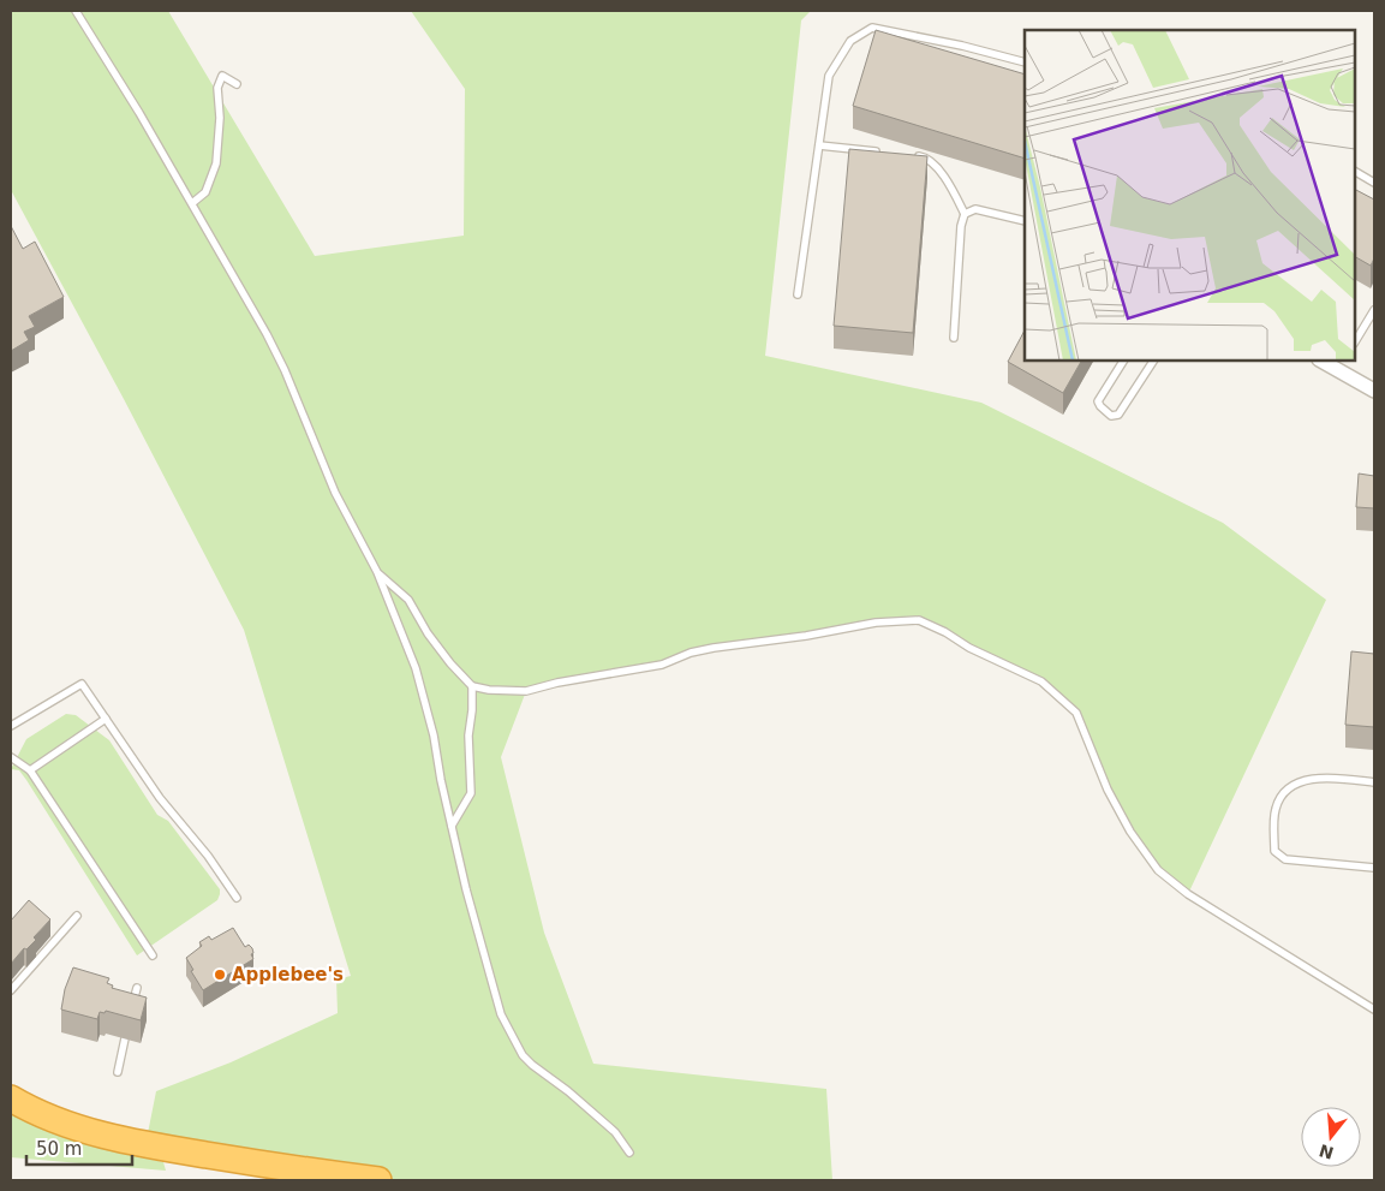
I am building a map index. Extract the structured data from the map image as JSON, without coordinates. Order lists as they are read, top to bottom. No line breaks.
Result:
{"places":["Applebee's"],"scale_bar":"50 m","north":"bottom"}
